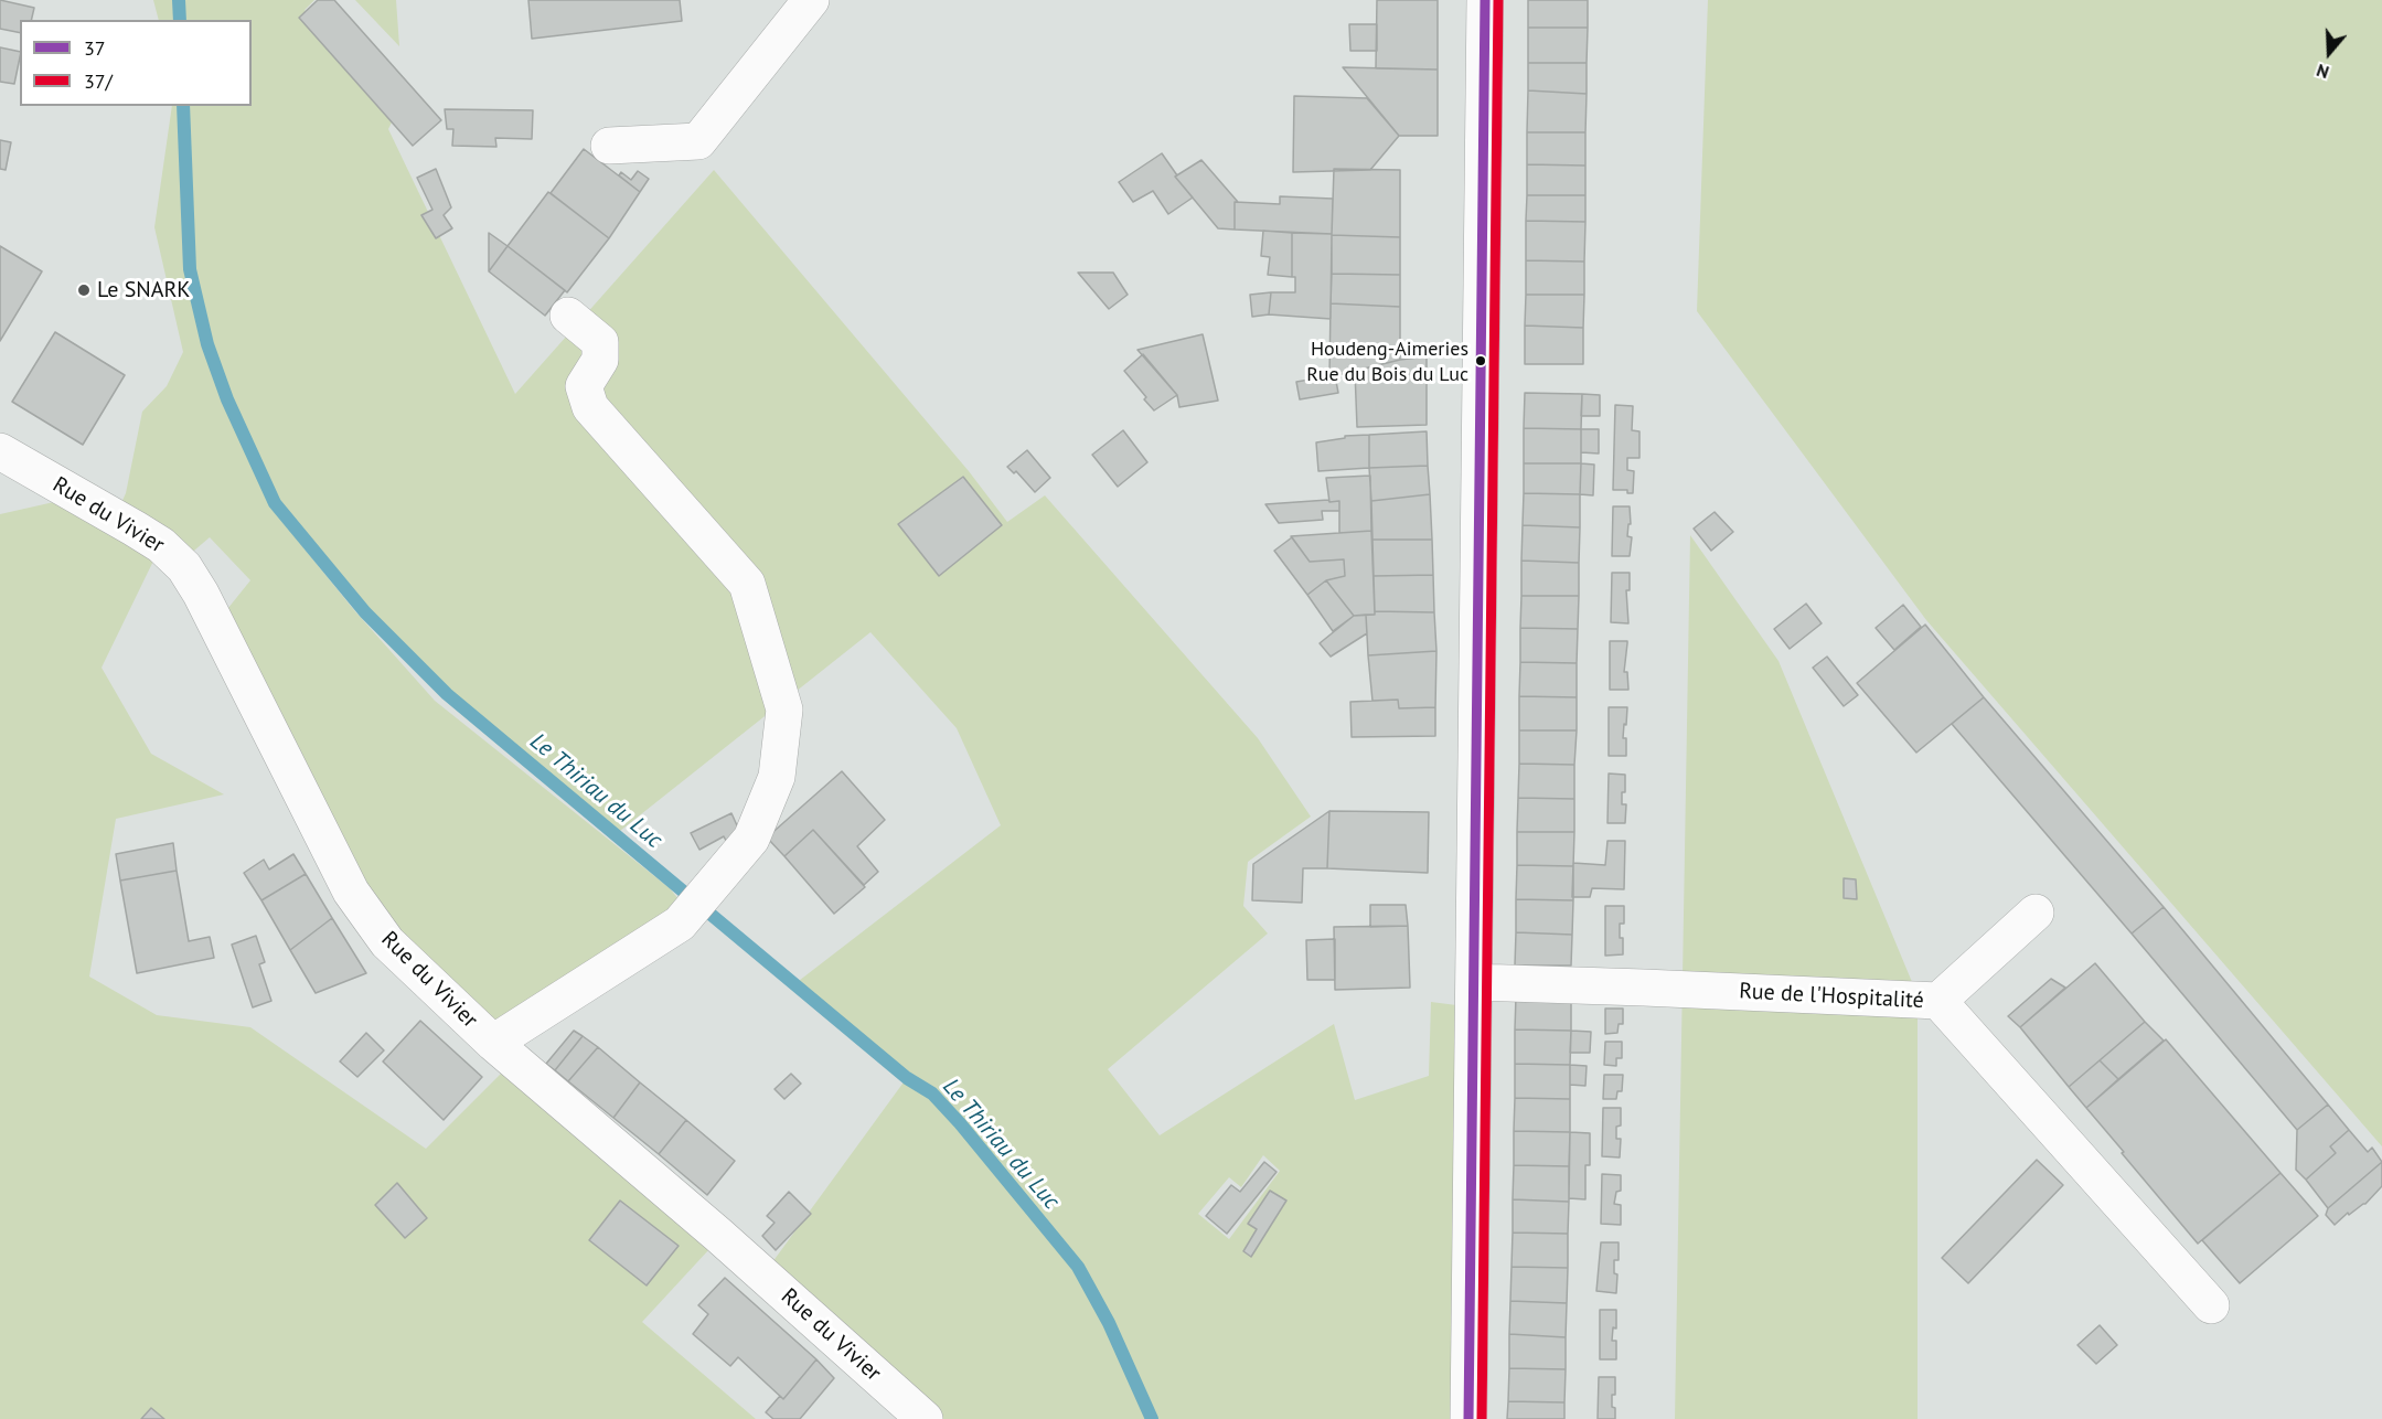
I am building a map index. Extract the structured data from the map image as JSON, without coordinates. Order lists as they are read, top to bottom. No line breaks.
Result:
{"streets":{"street":["Rue du Vivier","Rue de l'Hospitalité"]},"water":["Le Thiriau du Luc"],"places":["Le SNARK","Houdeng-Aimeries Rue du Bois du Luc"],"lines":["transit line 37","transit line 37/"],"legend":["37","37/"],"north":"bottom"}
